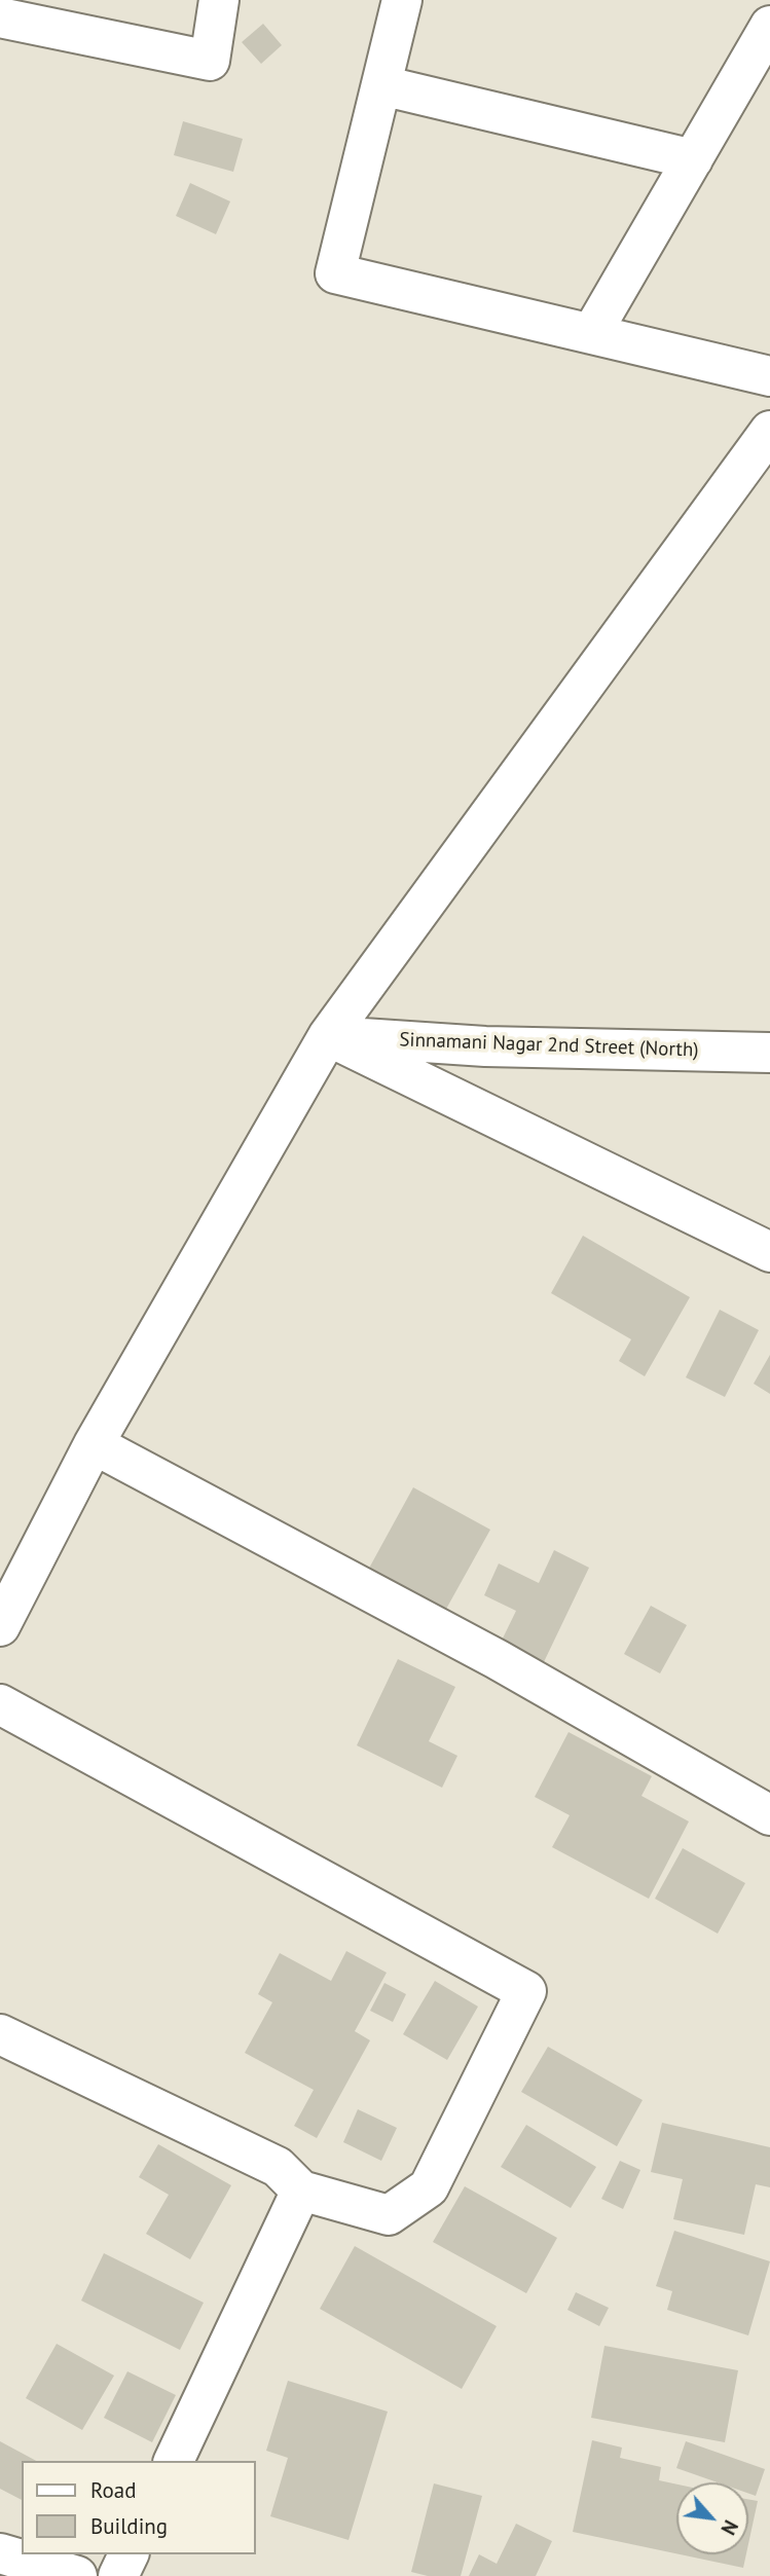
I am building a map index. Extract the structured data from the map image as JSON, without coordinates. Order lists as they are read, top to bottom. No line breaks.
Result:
{"streets":{"street":["Sinnamani Nagar 2nd Street (North)"]},"legend":["Road","Building"],"north":"bottom right"}
